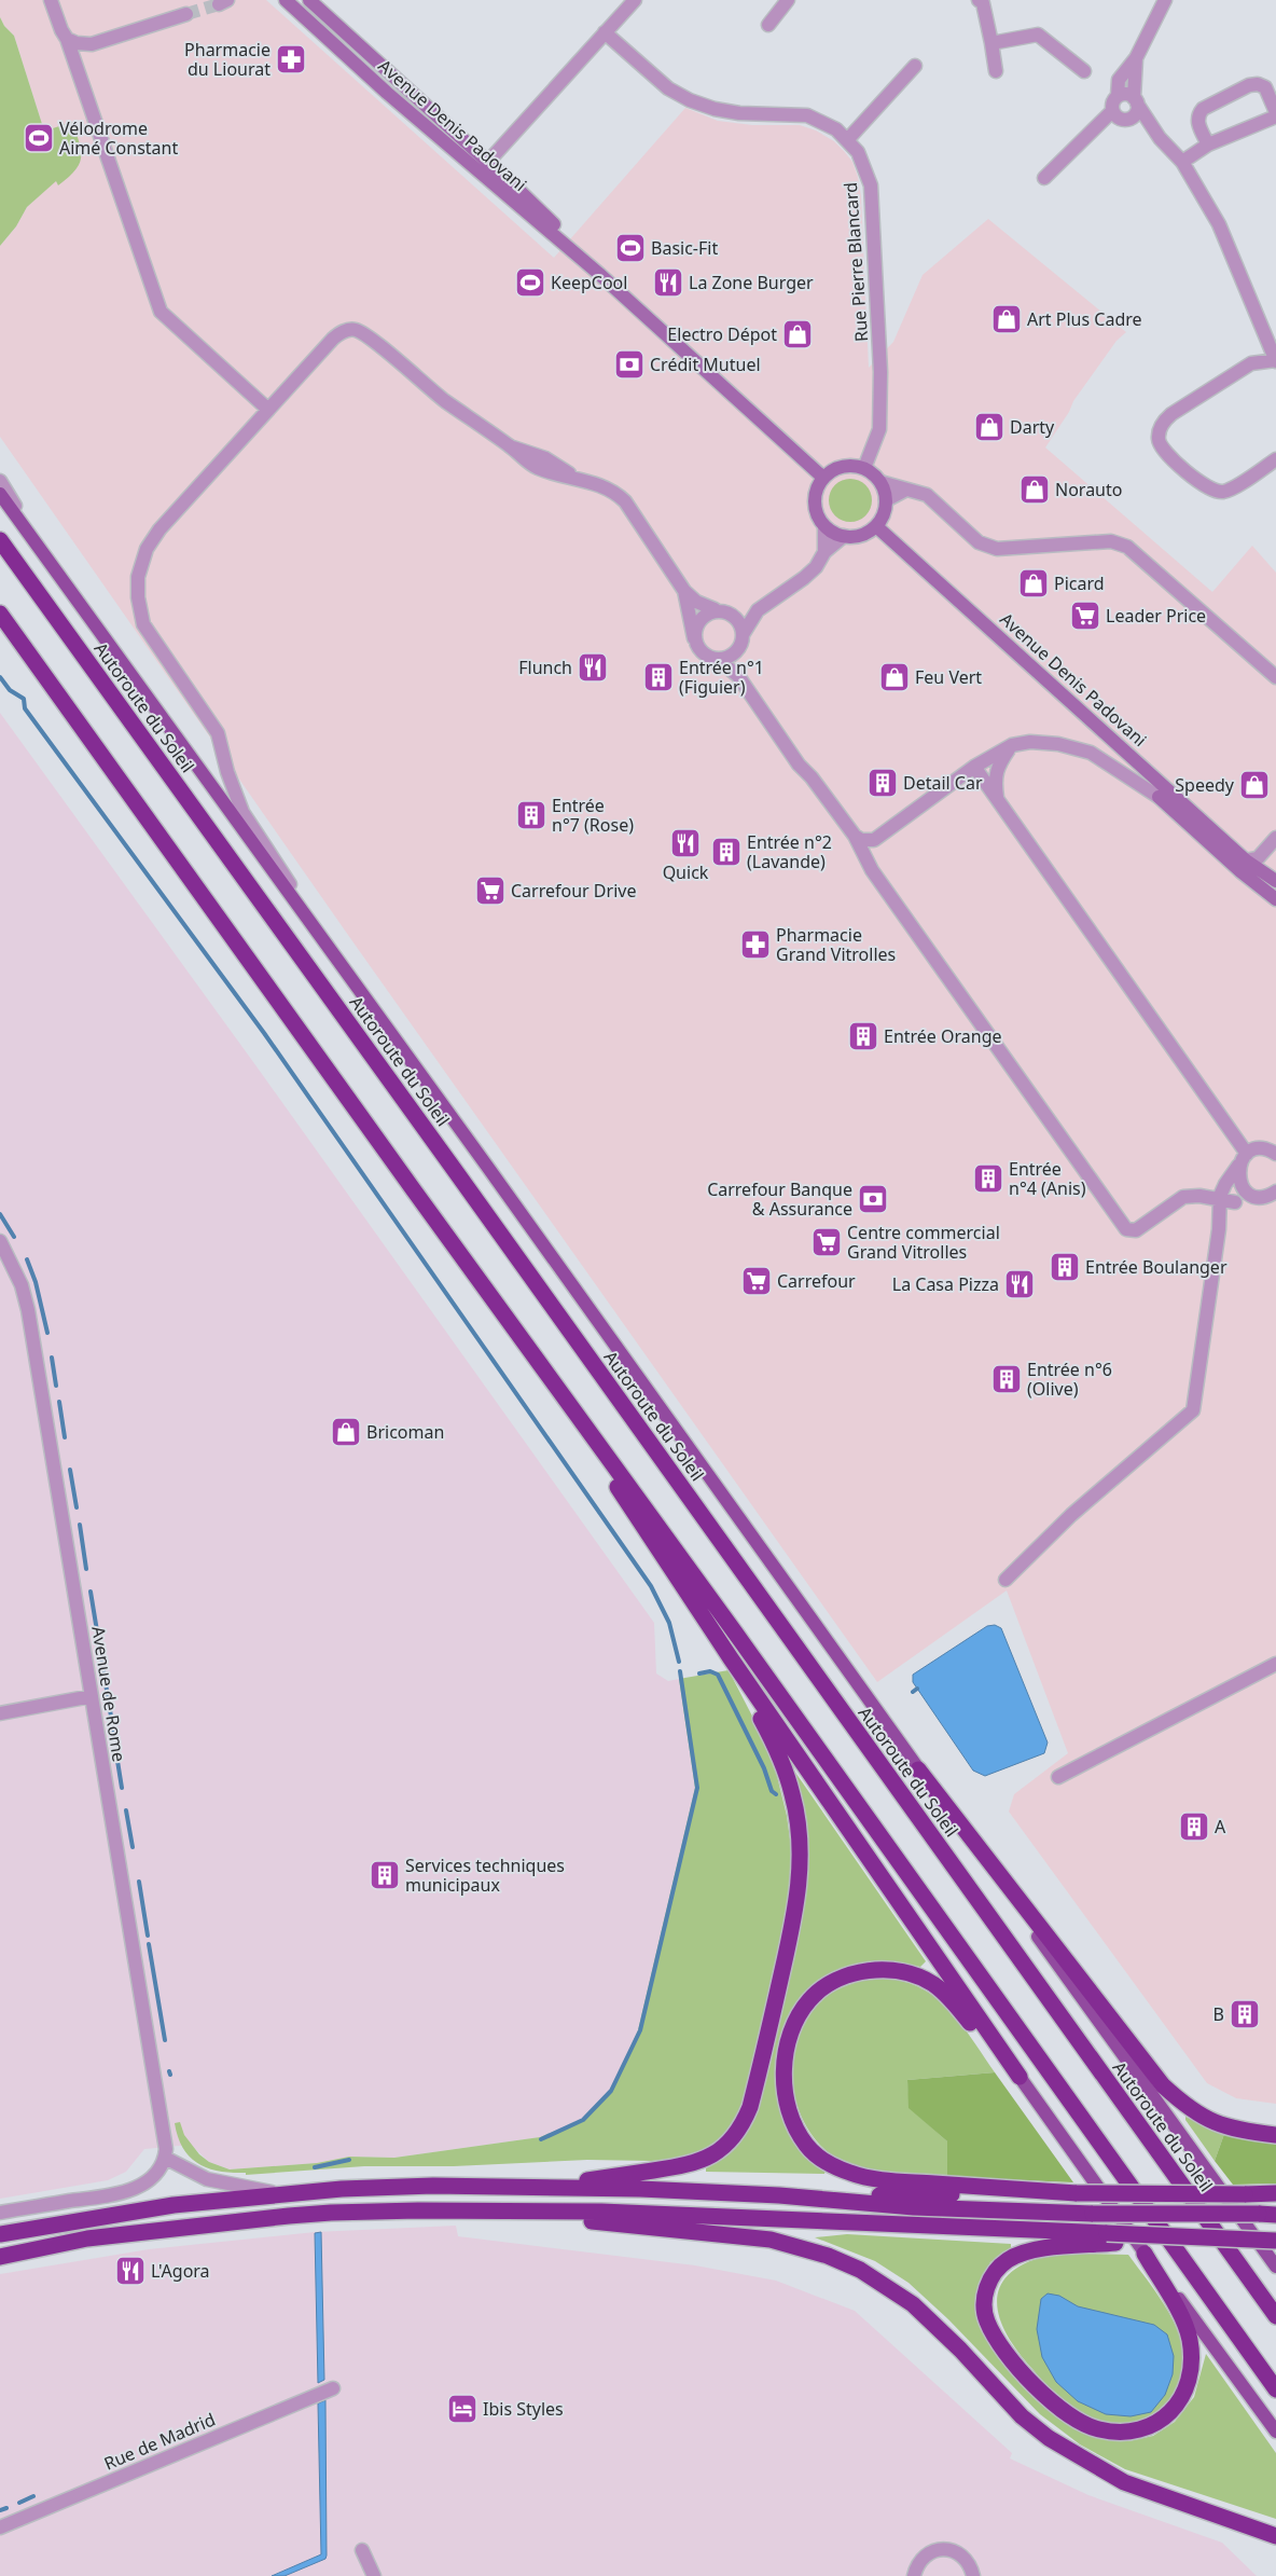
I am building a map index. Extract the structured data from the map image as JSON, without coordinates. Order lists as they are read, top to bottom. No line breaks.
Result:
{"streets":{"highway":["Autoroute du Soleil"],"main road":["Avenue Denis Padovani"],"street":["Rue Pierre Blancard","Avenue de Rome","Rue de Madrid"]},"crossings":[["Avenue Denis Padovani","Rue Pierre Blancard"]],"places":{"pharmacy":["Pharmacie du Liourat","Pharmacie Grand Vitrolles"],"sports":["Vélodrome Aimé Constant","Basic-Fit","KeepCool"],"restaurant":["La Zone Burger","Flunch","Quick","La Casa Pizza","L'Agora"],"shop":["Art Plus Cadre","Electro Dépot","Darty","Norauto","Picard","Feu Vert","Speedy","Bricoman"],"bank":["Crédit Mutuel","Carrefour Banque & Assurance"],"supermarket":["Leader Price","Carrefour Drive","Centre commercial Grand Vitrolles","Carrefour"],"building":["Entrée n°1 (Figuier)","Detail Car","Entrée n°7 (Rose)","Entrée n°2 (Lavande)","Entrée Orange","Entrée n°4 (Anis)","Entrée Boulanger","Entrée n°6 (Olive)","A","Services techniques municipaux","B"],"hotel":["Ibis Styles"]}}
